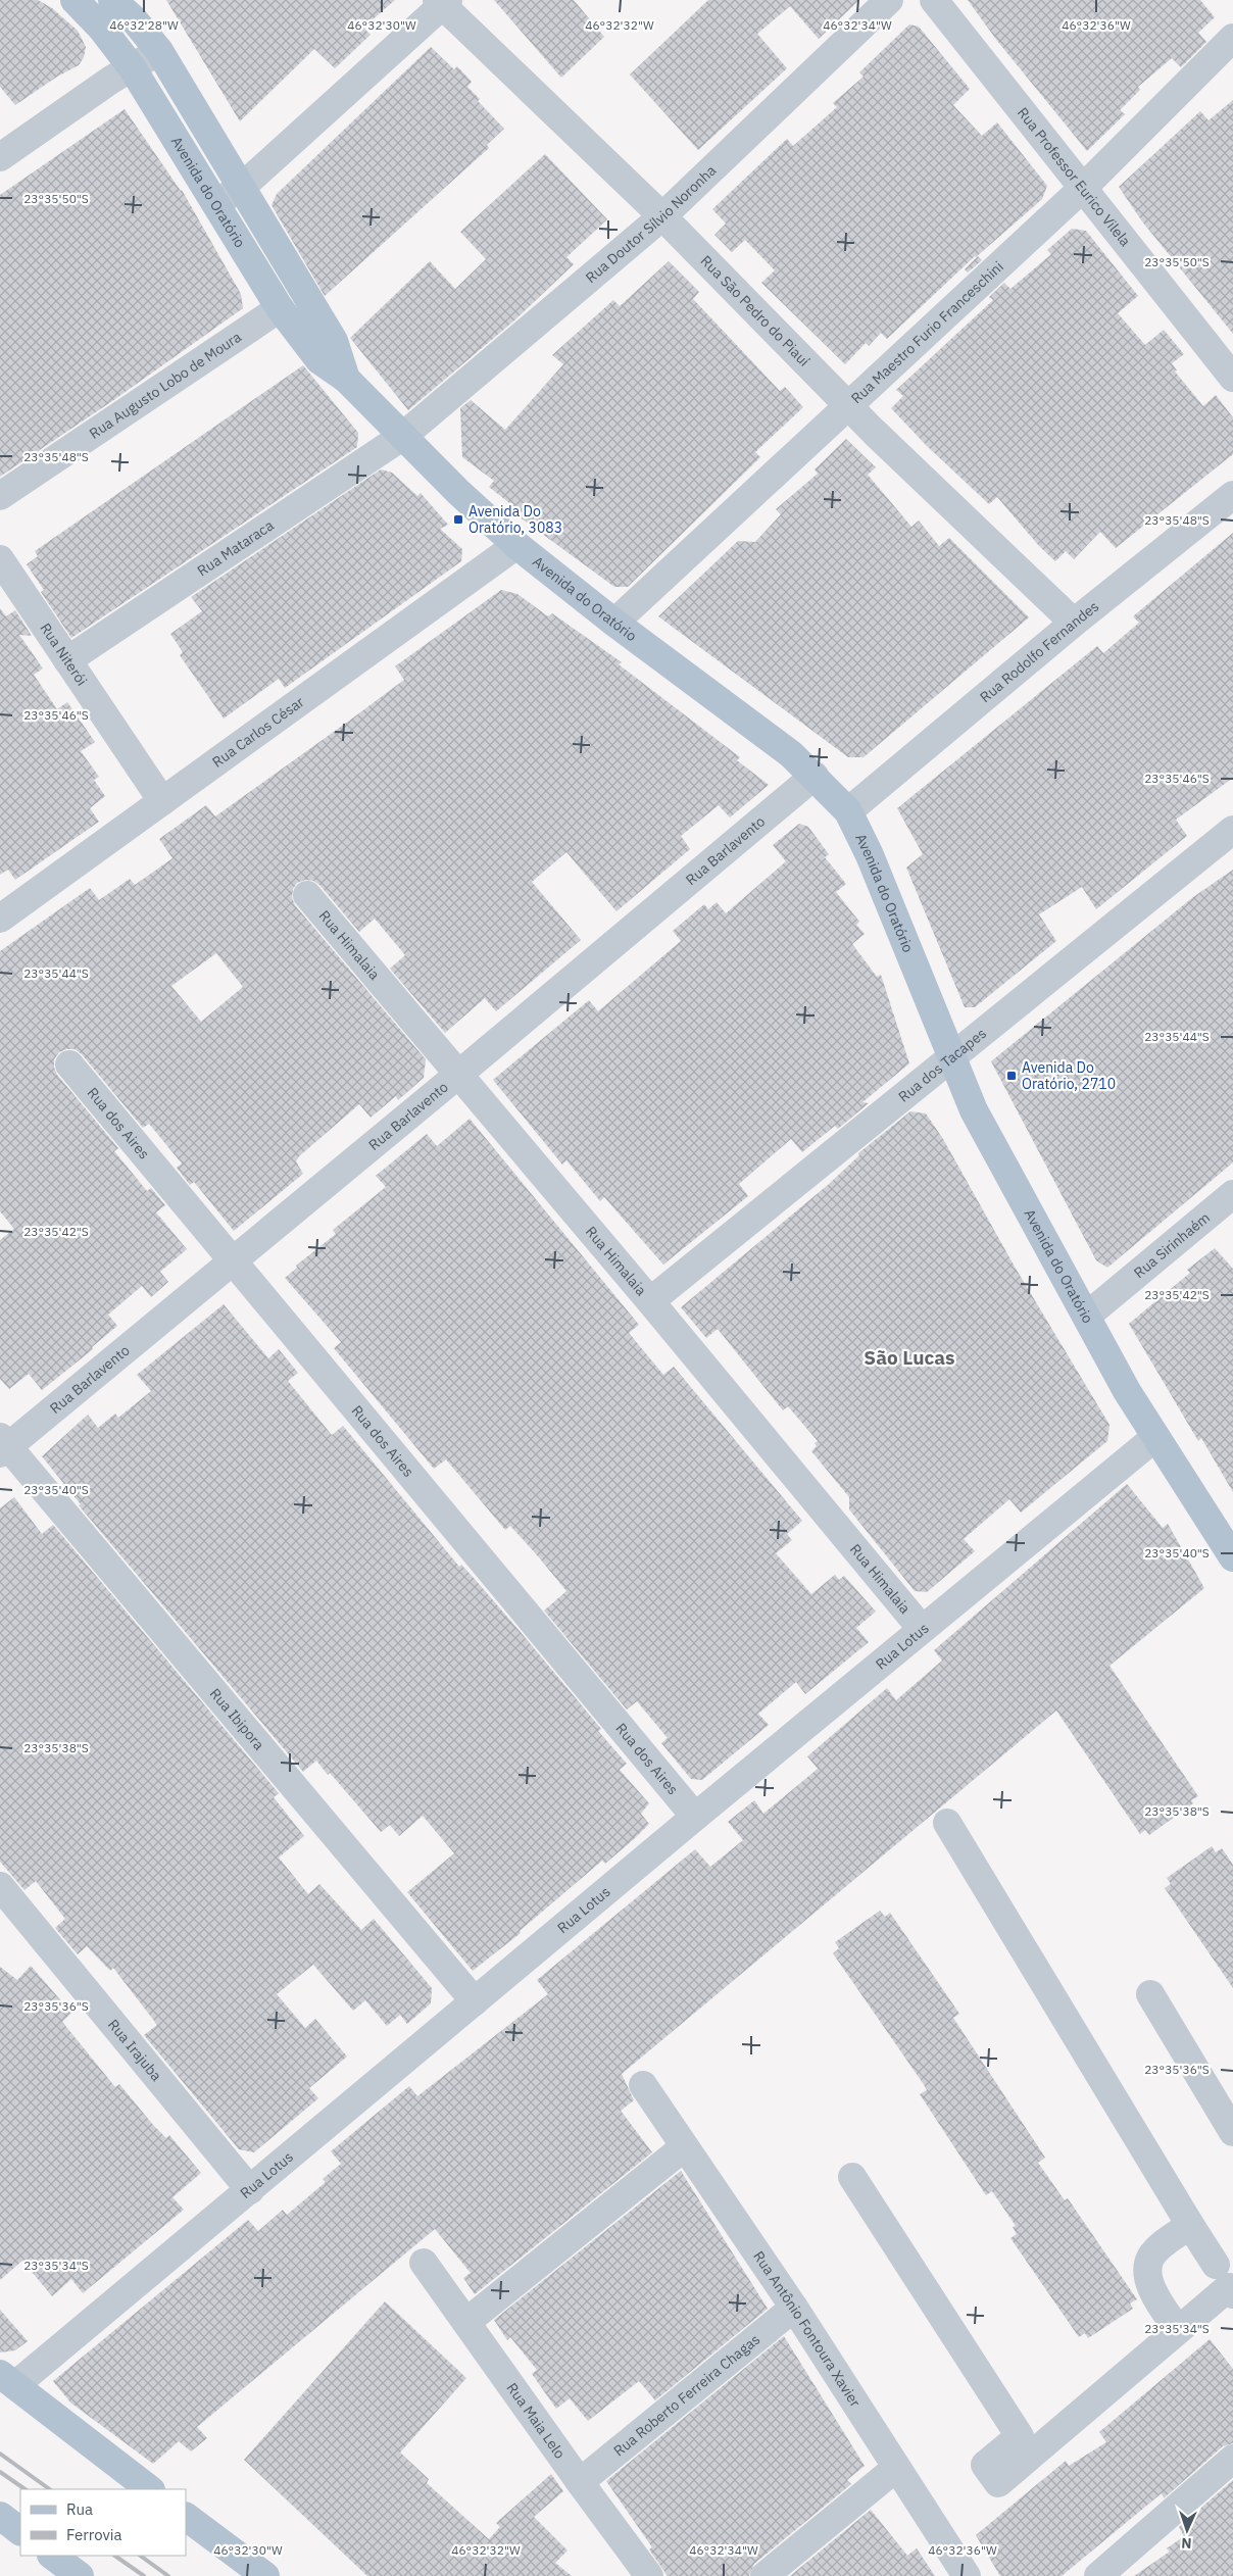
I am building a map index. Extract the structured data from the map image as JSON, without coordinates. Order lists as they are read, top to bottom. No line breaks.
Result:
{"streets":{"main road":["Avenida do Oratório"],"street":["Rua Professor Eurico Vilela","Rua Doutor Sílvio Noronha","Rua São Pedro do Piauí","Rua Maestro Furio Franceschini","Rua Augusto Lobo de Moura","Rua Mataraca","Rua Rodolfo Fernandes","Rua Niterói","Rua Carlos César","Rua Barlavento","Rua Himalaia","Rua dos Tacapes","Rua dos Aires","Rua Sirinhaém","Rua Lotus","Rua Ibipora","Rua Irajuba","Rua Antônio Fontoura Xavier","Rua Roberto Ferreira Chagas","Rua Maia Lelo"]},"crossings":[["Rua Professor Eurico Vilela","Rua Maestro Furio Franceschini"],["Avenida do Oratório","Rua Doutor Sílvio Noronha"],["Avenida do Oratório","Rua Maestro Furio Franceschini"],["Avenida do Oratório","Rua Augusto Lobo de Moura"],["Avenida do Oratório","Rua Mataraca"],["Avenida do Oratório","Rua Rodolfo Fernandes"],["Avenida do Oratório","Rua Carlos César"],["Avenida do Oratório","Rua Barlavento"],["Avenida do Oratório","Rua dos Tacapes"],["Avenida do Oratório","Rua Sirinhaém"],["Avenida do Oratório","Rua Lotus"],["Rua Doutor Sílvio Noronha","Rua São Pedro do Piauí"],["Rua Doutor Sílvio Noronha","Rua Mataraca"],["Rua São Pedro do Piauí","Rua Maestro Furio Franceschini"],["Rua São Pedro do Piauí","Rua Rodolfo Fernandes"],["Rua Mataraca","Rua Niterói"],["Rua Niterói","Rua Carlos César"],["Rua Barlavento","Rua Himalaia"],["Rua Barlavento","Rua dos Aires"],["Rua Barlavento","Rua Ibipora"],["Rua Himalaia","Rua dos Tacapes"],["Rua Himalaia","Rua Lotus"],["Rua dos Aires","Rua Lotus"],["Rua Lotus","Rua Ibipora"],["Rua Lotus","Rua Irajuba"],["Rua Antônio Fontoura Xavier","Rua Roberto Ferreira Chagas"],["Rua Roberto Ferreira Chagas","Rua Maia Lelo"]],"districts":["São Lucas"],"places":{"transit":["Avenida Do Oratório, 3083","Avenida Do Oratório, 2710"]},"legend":["Rua","Ferrovia"],"north":"bottom","coordinates":["46°32'28\"W","46°32'30\"W","46°32'32\"W","46°32'34\"W","46°32'36\"W","23°35'50\"S","23°35'48\"S","23°35'46\"S","23°35'44\"S","23°35'42\"S","23°35'40\"S","23°35'38\"S","23°35'36\"S","23°35'34\"S"]}
